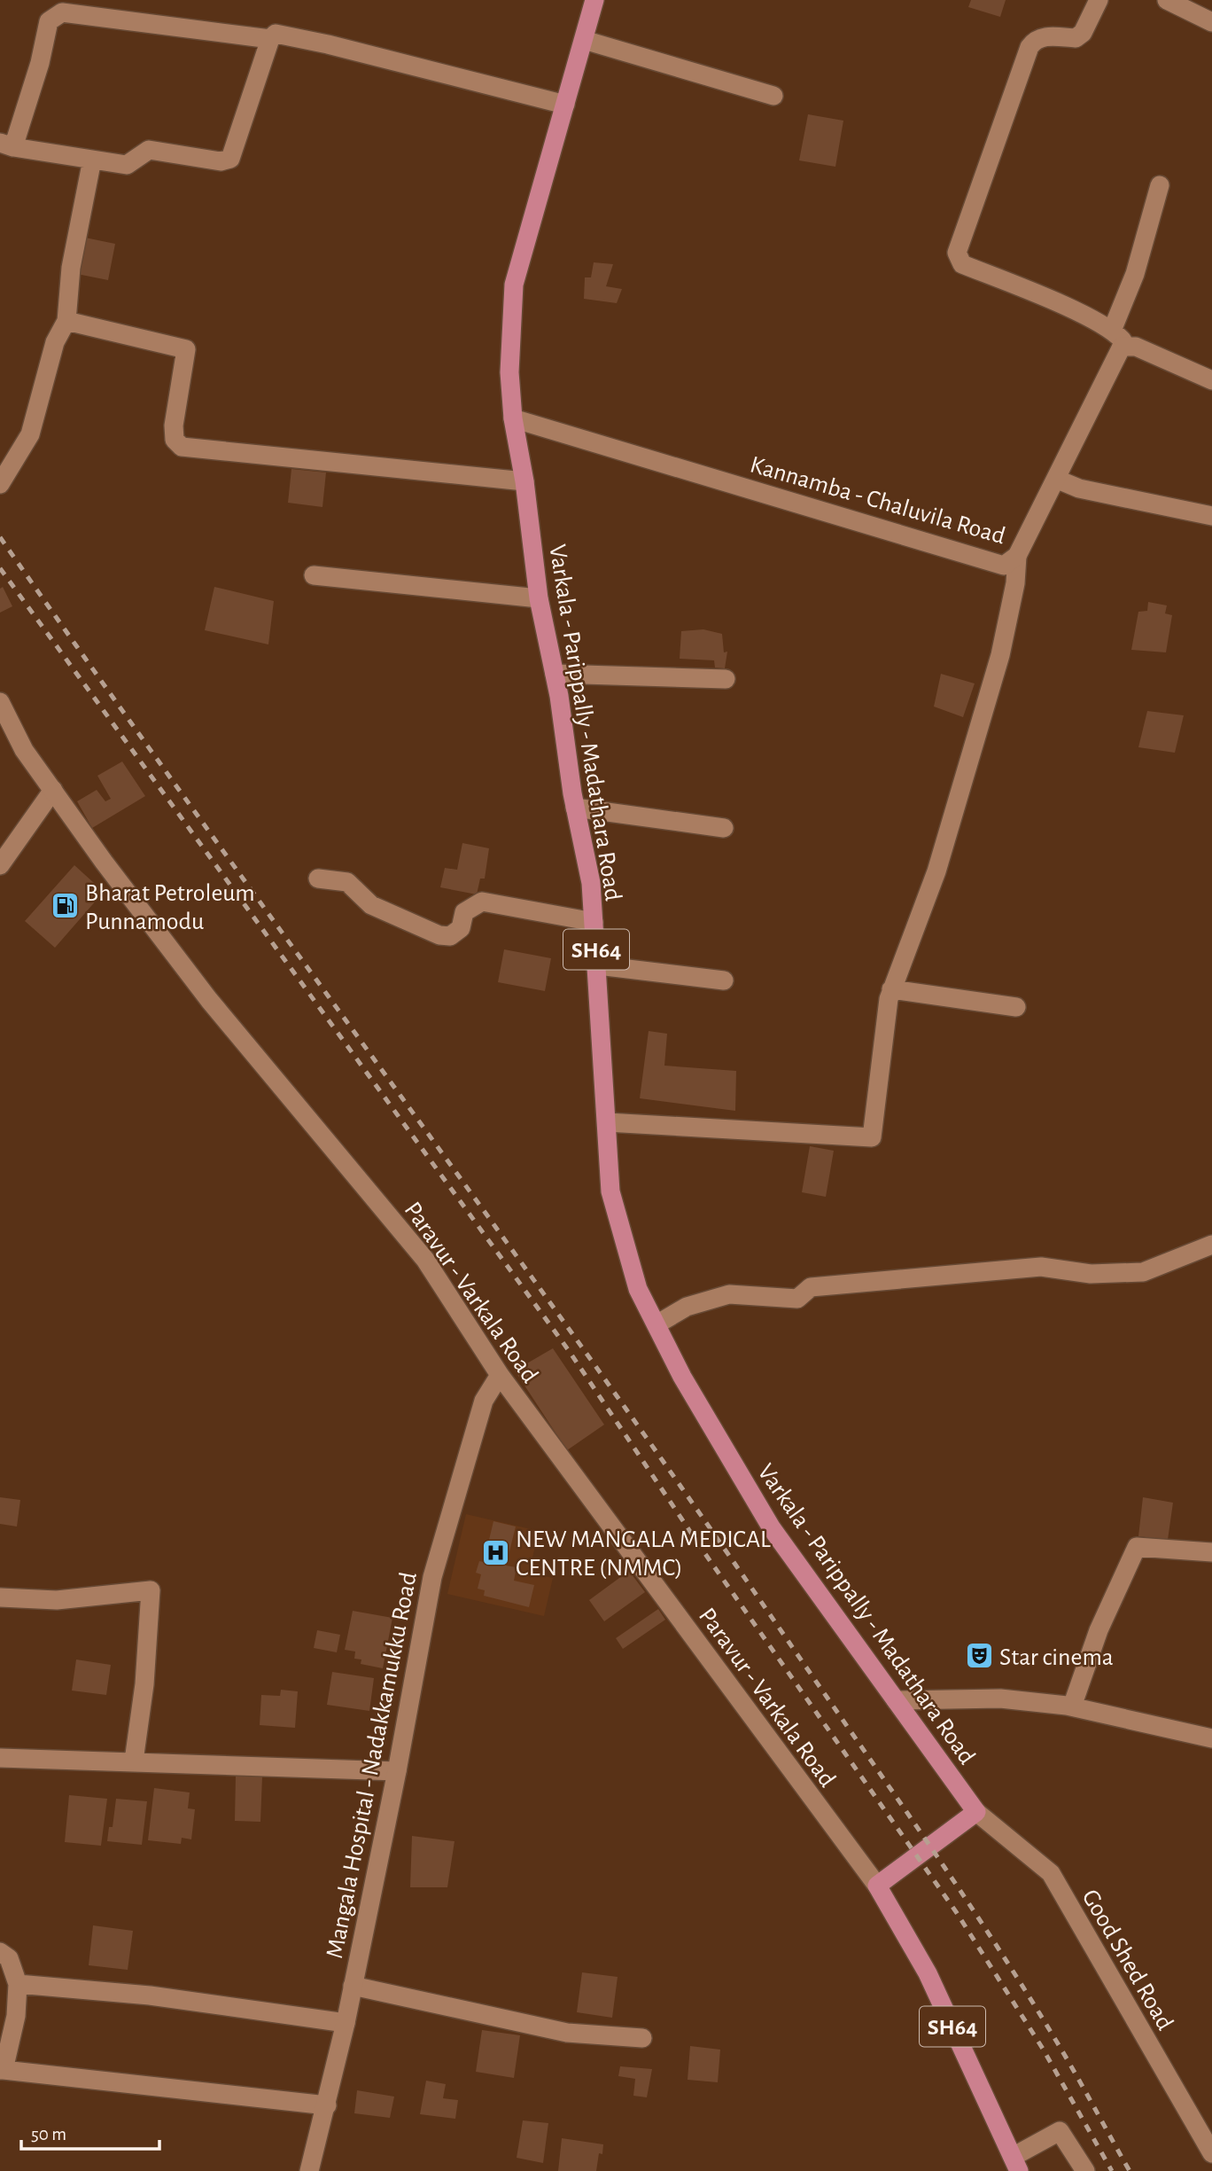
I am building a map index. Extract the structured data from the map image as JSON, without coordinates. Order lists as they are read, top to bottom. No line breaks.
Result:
{"streets":{"main road":["Varkala - Parippally - Madathara Road","SH64"],"street":["Kannamba - Chaluvila Road","Paravur - Varkala Road","Mangala Hospital - Nadakkamukku Road","Good Shed Road"]},"crossings":[["Kannamba - Chaluvila Road","Varkala - Parippally - Madathara Road"],["Varkala - Parippally - Madathara Road","Good Shed Road"],["SH64","Paravur - Varkala Road"],["Paravur - Varkala Road","Mangala Hospital - Nadakkamukku Road"]],"places":{"fuel station":["Bharat Petroleum Punnamodu"],"hospital":["NEW MANGALA MEDICAL CENTRE (NMMC)"],"theatre":["Star cinema"]},"scale_bar":"50 m"}
